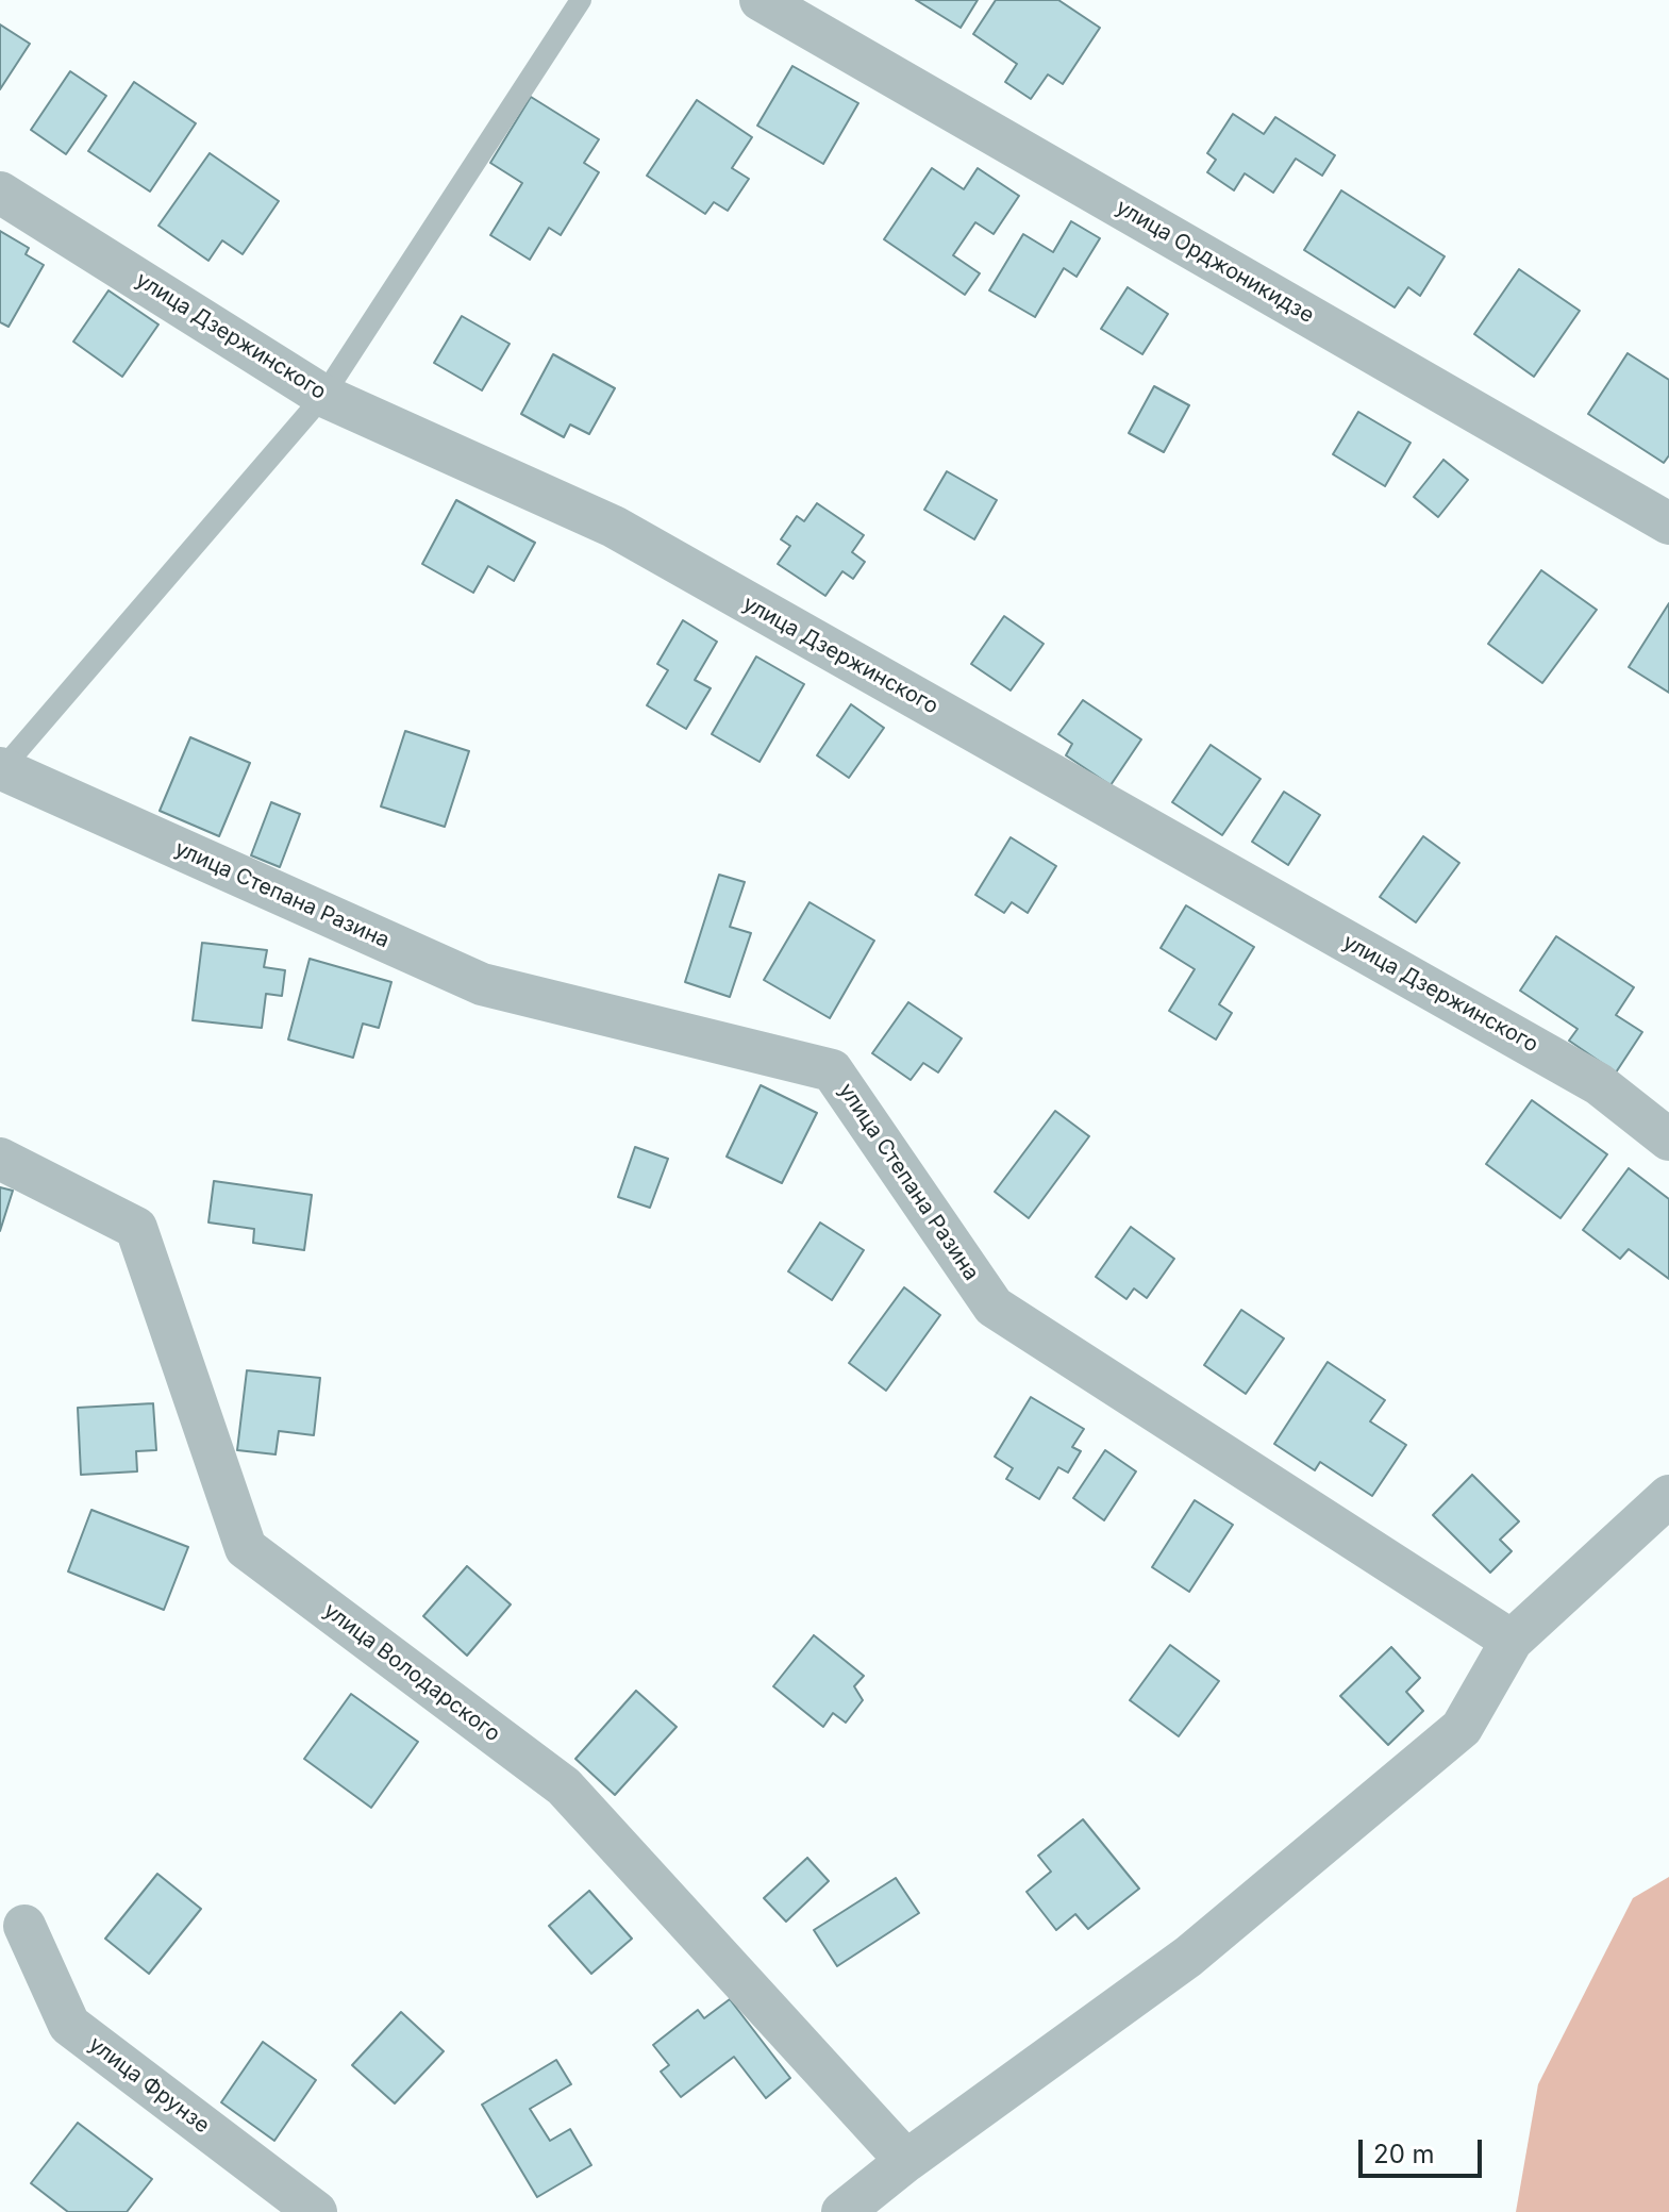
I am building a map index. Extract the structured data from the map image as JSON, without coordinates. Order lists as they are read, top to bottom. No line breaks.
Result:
{"streets":{"street":["улица Орджоникидзе","улица Дзержинского","улица Степана Разина","улица Володарского","улица Фрунзе"]},"scale_bar":"20 m"}
